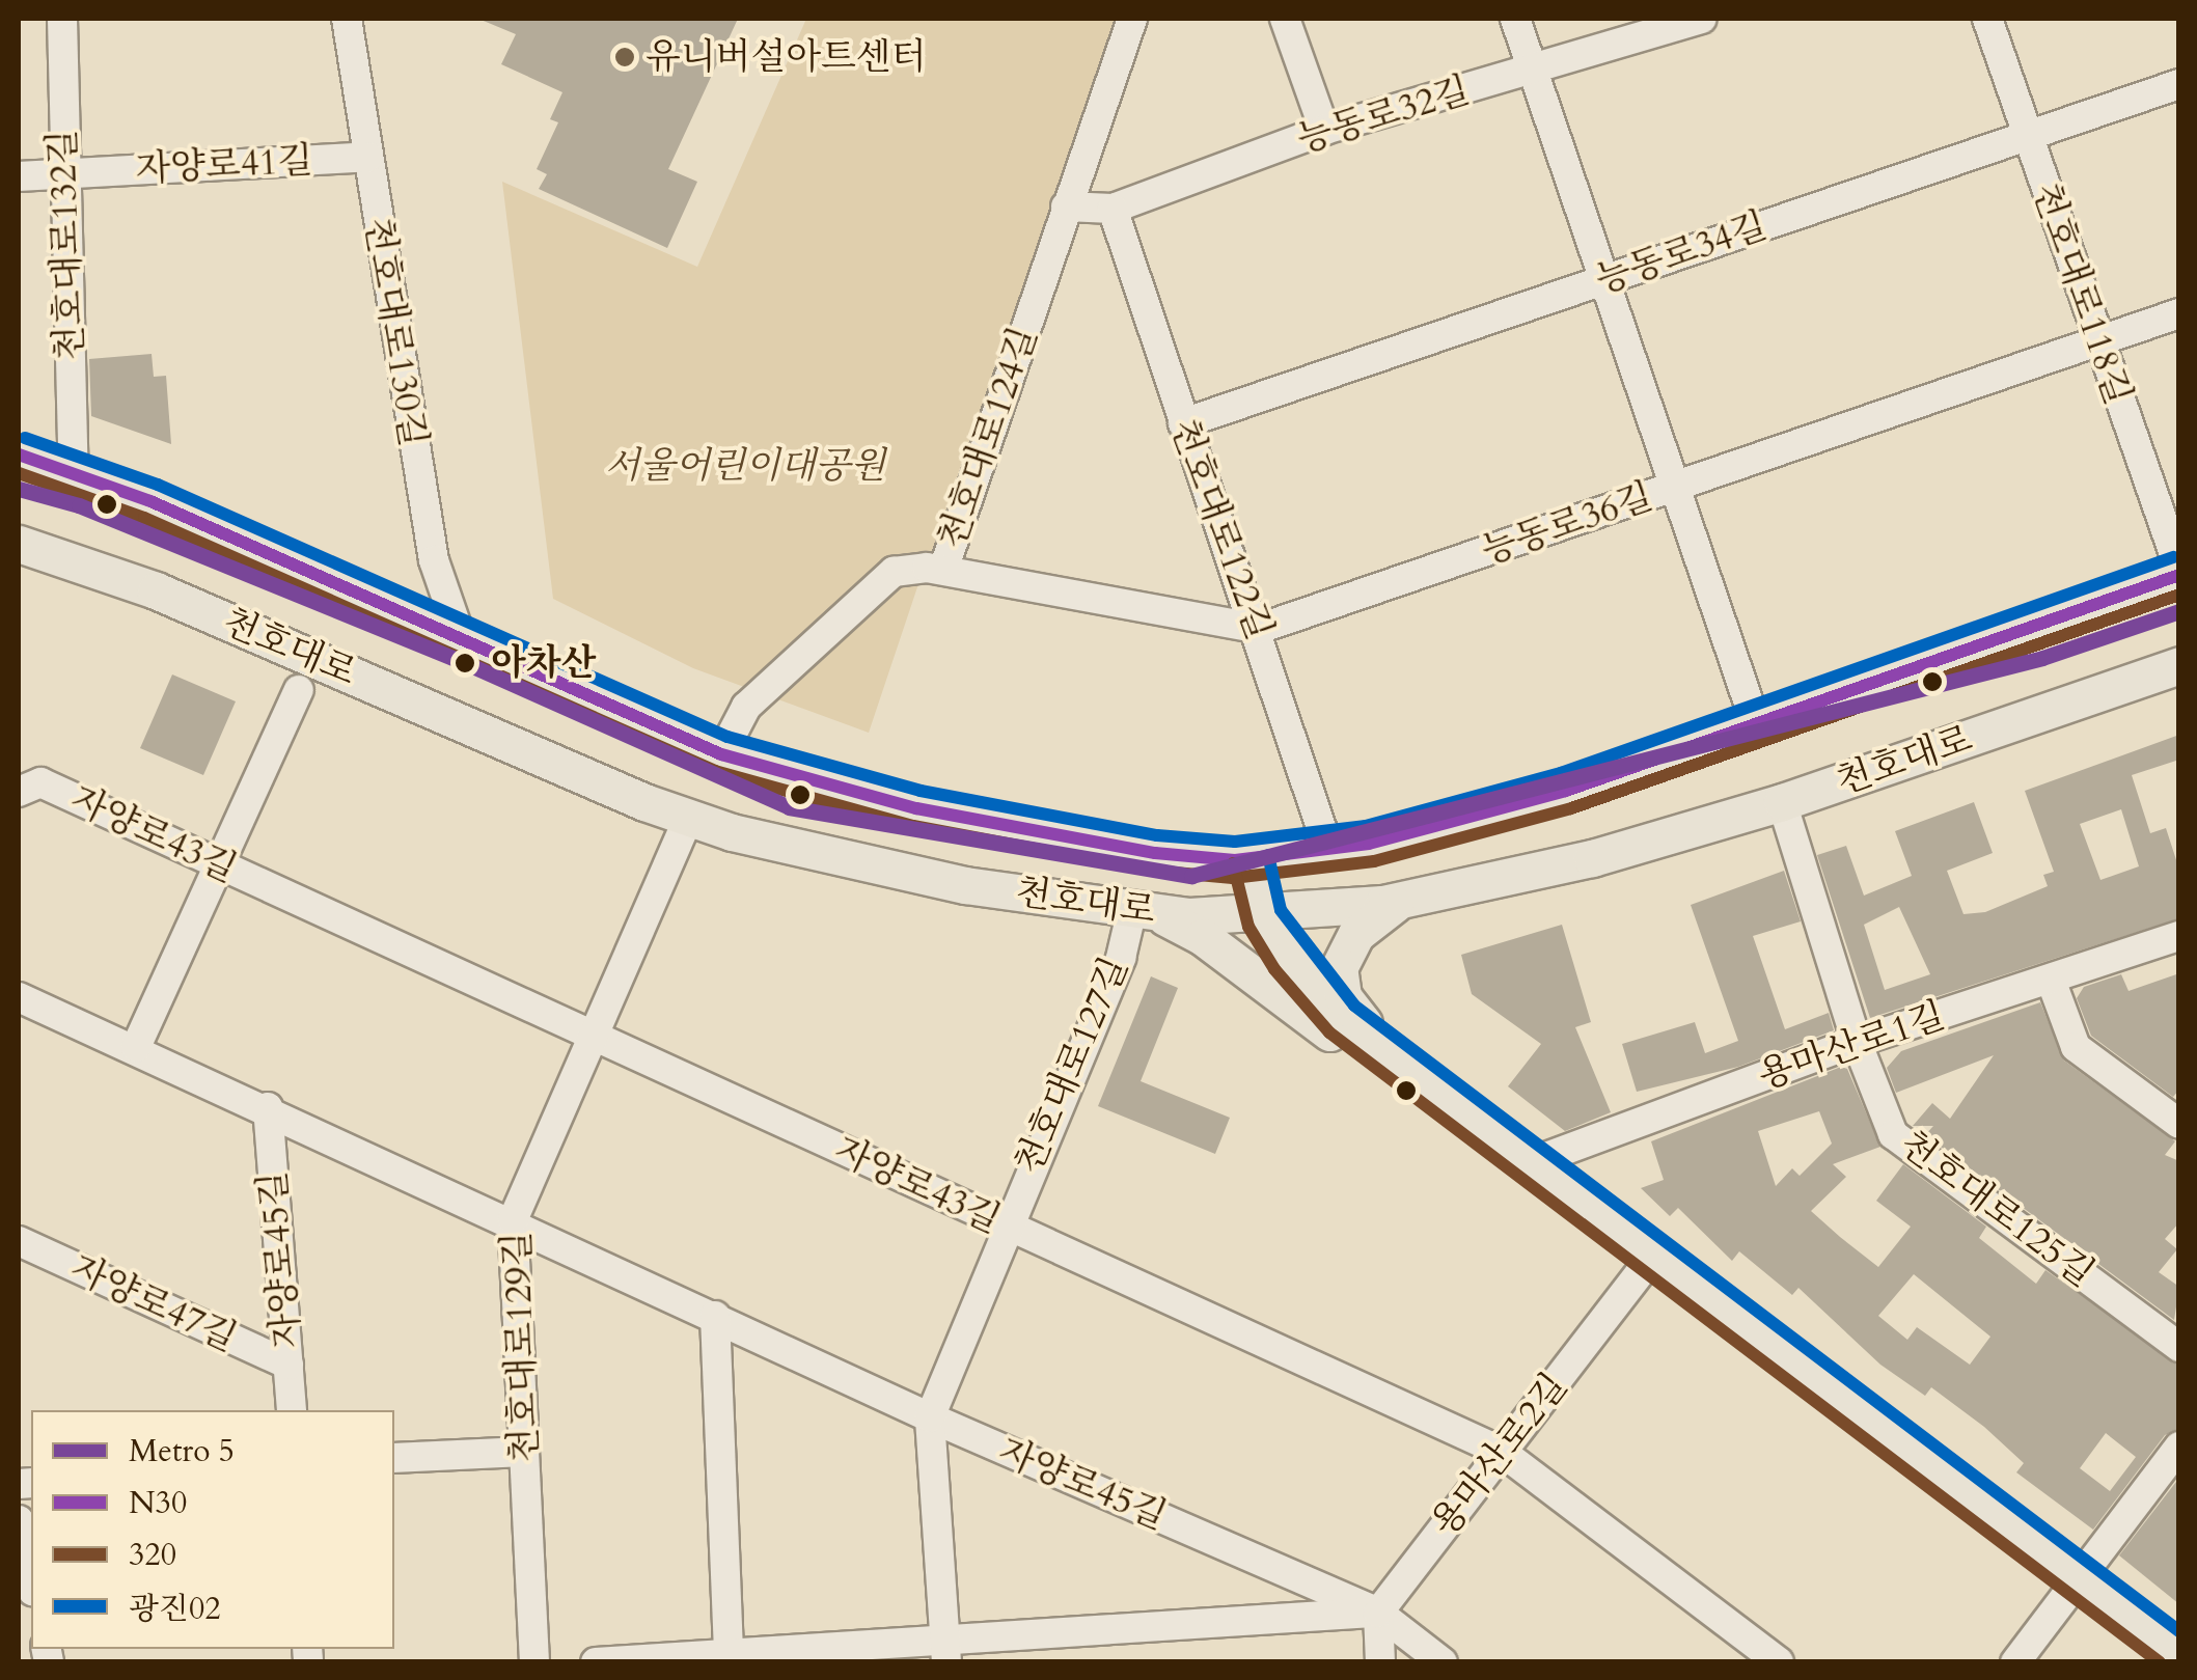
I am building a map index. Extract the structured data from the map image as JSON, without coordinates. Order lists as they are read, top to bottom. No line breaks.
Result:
{"streets":{"main road":["천호대로"],"street":["능동로32길","자양로41길","천호대로132길","능동로34길","천호대로118길","천호대로130길","천호대로124길","능동로36길","천호대로122길","자양로43길","용마산로1길","천호대로127길","천호대로125길","자양로45길","자양로47길","천호대로129길","용마산로2길"]},"crossings":[["능동로32길","천호대로124길"],["능동로32길","천호대로122길"],["자양로41길","천호대로132길"],["자양로41길","천호대로130길"],["천호대로132길","천호대로"],["능동로34길","천호대로118길"],["능동로34길","천호대로122길"],["천호대로118길","능동로36길"],["천호대로118길","천호대로"],["천호대로130길","천호대로"],["천호대로124길","능동로36길"],["천호대로124길","천호대로"],["능동로36길","천호대로122길"],["천호대로122길","천호대로"],["천호대로","천호대로127길"],["천호대로","천호대로125길"],["천호대로","천호대로129길"],["자양로43길","천호대로127길"],["자양로43길","천호대로129길"],["자양로43길","용마산로2길"],["용마산로1길","천호대로125길"],["천호대로127길","자양로45길"],["자양로45길","자양로47길"],["자양로45길","천호대로129길"],["자양로45길","용마산로2길"]],"parks":["서울어린이대공원"],"places":["유니버설아트센터","아차산"],"lines":["transit line 광진02","transit line N30","transit line 320","metro line 5"],"legend":["Metro 5","N30","320","광진02"]}
